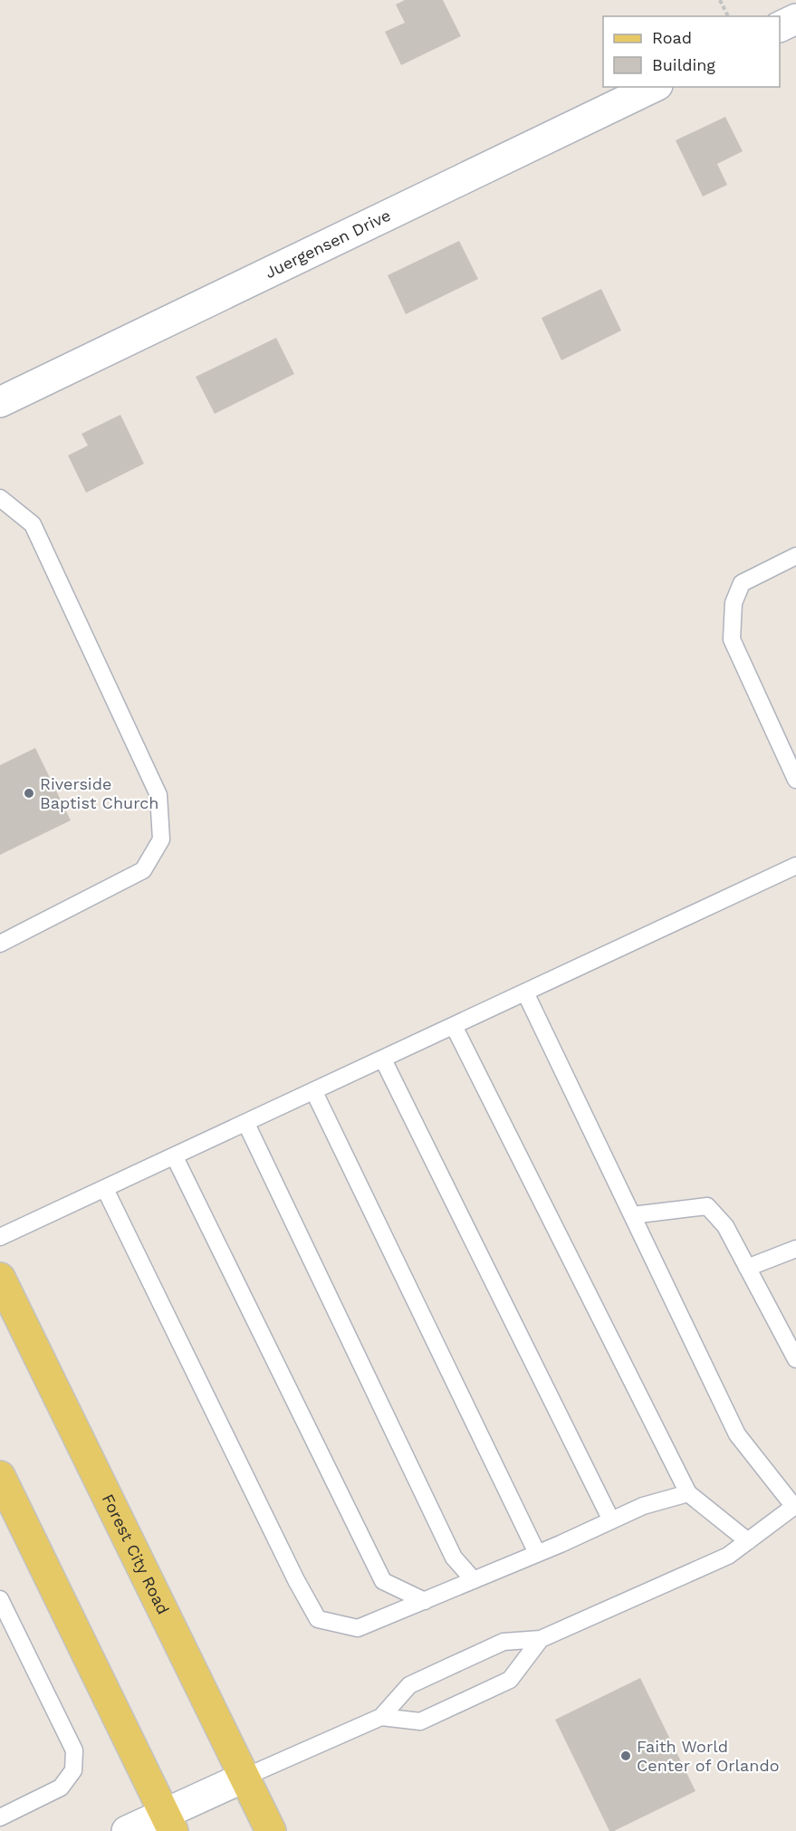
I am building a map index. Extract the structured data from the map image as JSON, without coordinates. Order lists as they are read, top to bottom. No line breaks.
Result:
{"streets":{"main road":["Forest City Road"],"street":["Juergensen Drive"]},"places":["Riverside Baptist Church","Faith World Center of Orlando"],"legend":["Road","Building"]}
